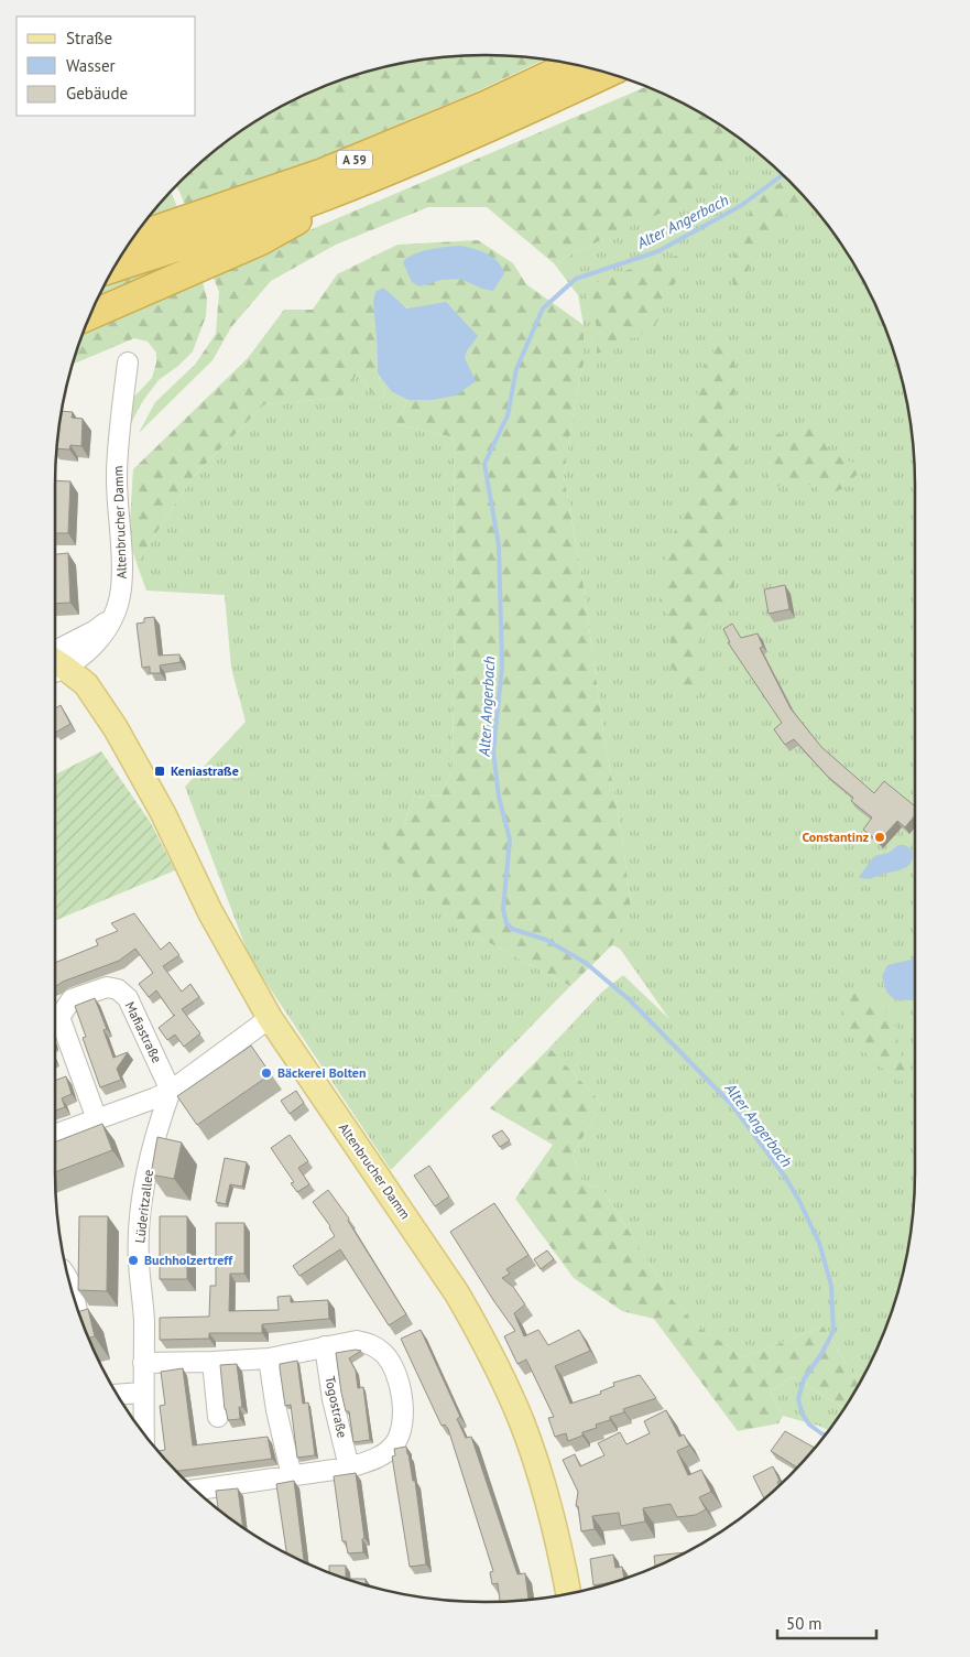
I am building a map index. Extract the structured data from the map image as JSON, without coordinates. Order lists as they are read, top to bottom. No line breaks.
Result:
{"streets":{"highway":["A 59"],"main road":["Altenbrucher Damm"],"street":["Mafiastraße","Lüderitzallee","Togostraße"]},"crossings":[["Mafiastraße","Lüderitzallee"]],"water":["Alter Angerbach"],"places":{"transit":["Keniastraße"],"other":["Constantinz","Bäckerei Bolten","Buchholzertreff"]},"legend":["Straße","Wasser","Gebäude"],"scale_bar":"50 m"}
